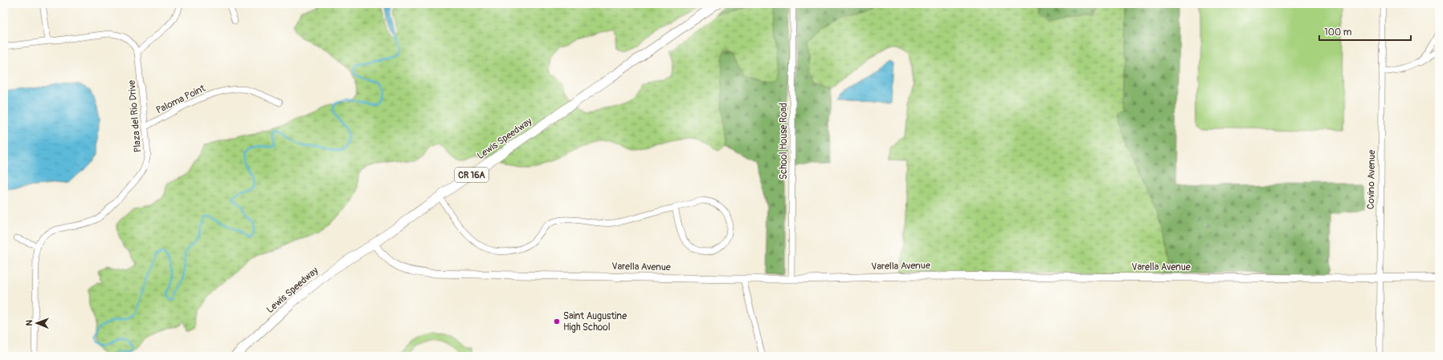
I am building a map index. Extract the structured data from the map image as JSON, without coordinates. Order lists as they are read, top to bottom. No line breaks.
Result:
{"streets":{"main road":["Lewis Speedway","CR 16A"],"street":["Paloma Point","Plaza del Rio Drive","School House Road","Covino Avenue","Varella Avenue"]},"crossings":[["Paloma Point","Plaza del Rio Drive"],["Lewis Speedway","Varella Avenue"],["School House Road","Varella Avenue"],["Covino Avenue","Varella Avenue"]],"places":["Saint Augustine High School"],"scale_bar":"100 m","north":"left"}
